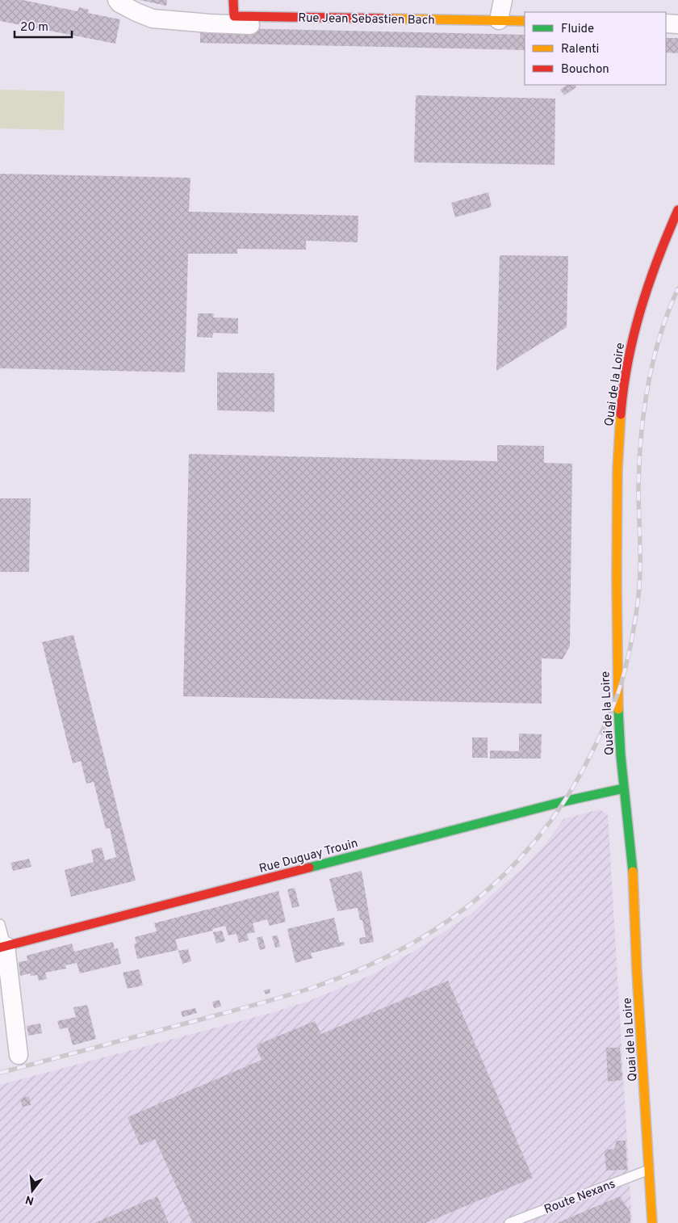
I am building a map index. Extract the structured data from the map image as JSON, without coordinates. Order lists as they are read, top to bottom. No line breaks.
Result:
{"streets":{"street":["Rue Jean Sebastien Bach","Quai de la Loire","Rue Duguay Trouin"],"lane":["Route Nexans"]},"crossings":[["Quai de la Loire","Rue Duguay Trouin"],["Quai de la Loire","Route Nexans"]],"legend":["Fluide","Ralenti","Bouchon"],"scale_bar":"20 m","north":"bottom"}
